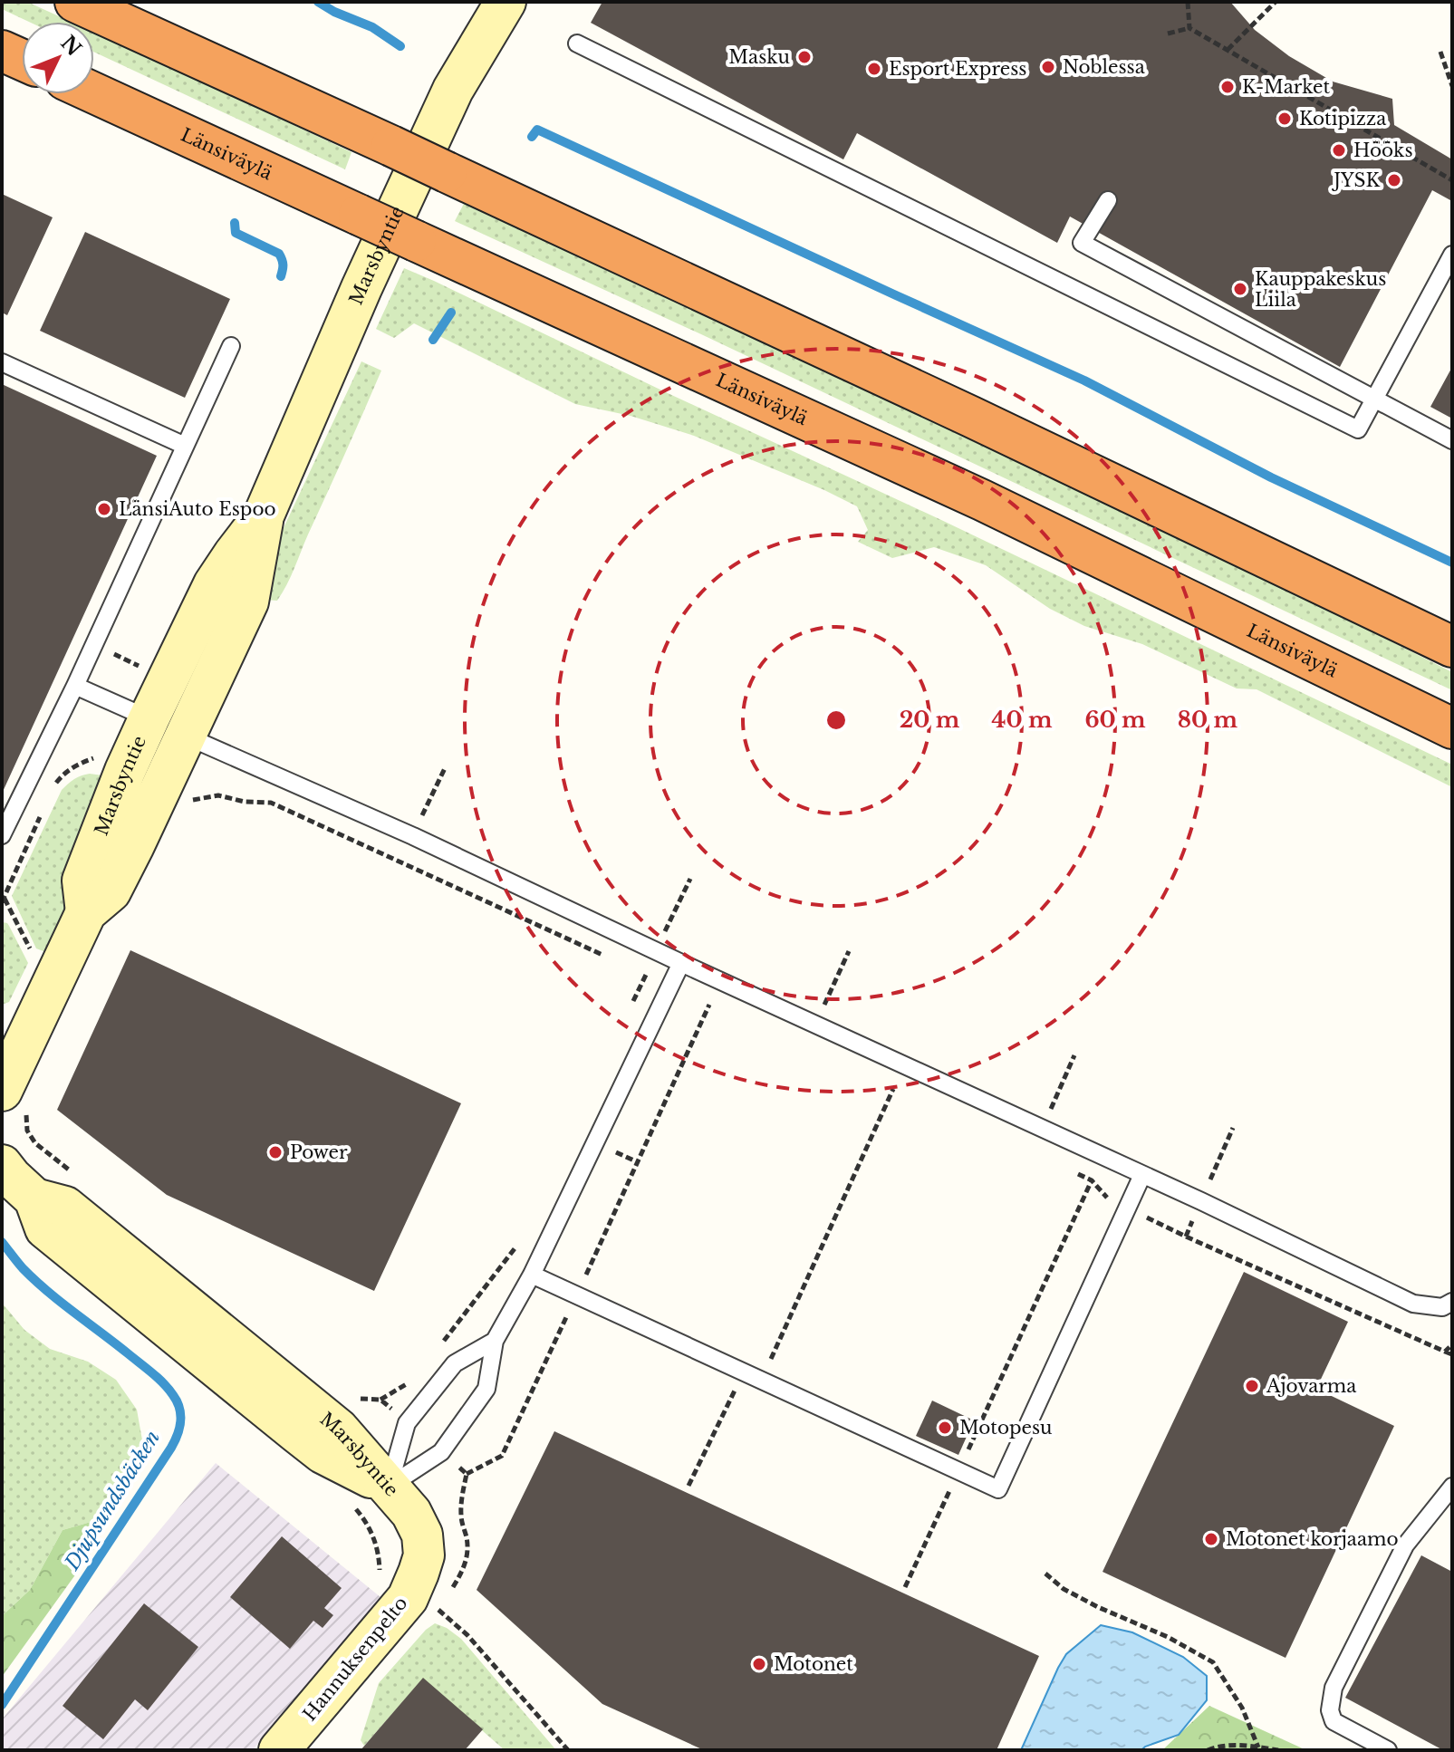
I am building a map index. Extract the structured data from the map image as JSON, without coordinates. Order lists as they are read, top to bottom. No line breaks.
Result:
{"streets":{"highway":["Länsiväylä"],"main road":["Marsbyntie","Hannuksenpelto"]},"crossings":[["Marsbyntie","Hannuksenpelto"]],"water":["Djupsundsbäcken"],"places":["Masku","Noblessa","Esport Express","K-Market","Kotipizza","Hööks","JYSK","Kauppakeskus Liila","LänsiAuto Espoo","Power","Ajovarma","Motopesu","Motonet korjaamo","Motonet"],"north":"top right","rings":["20 m","40 m","60 m","80 m"]}
